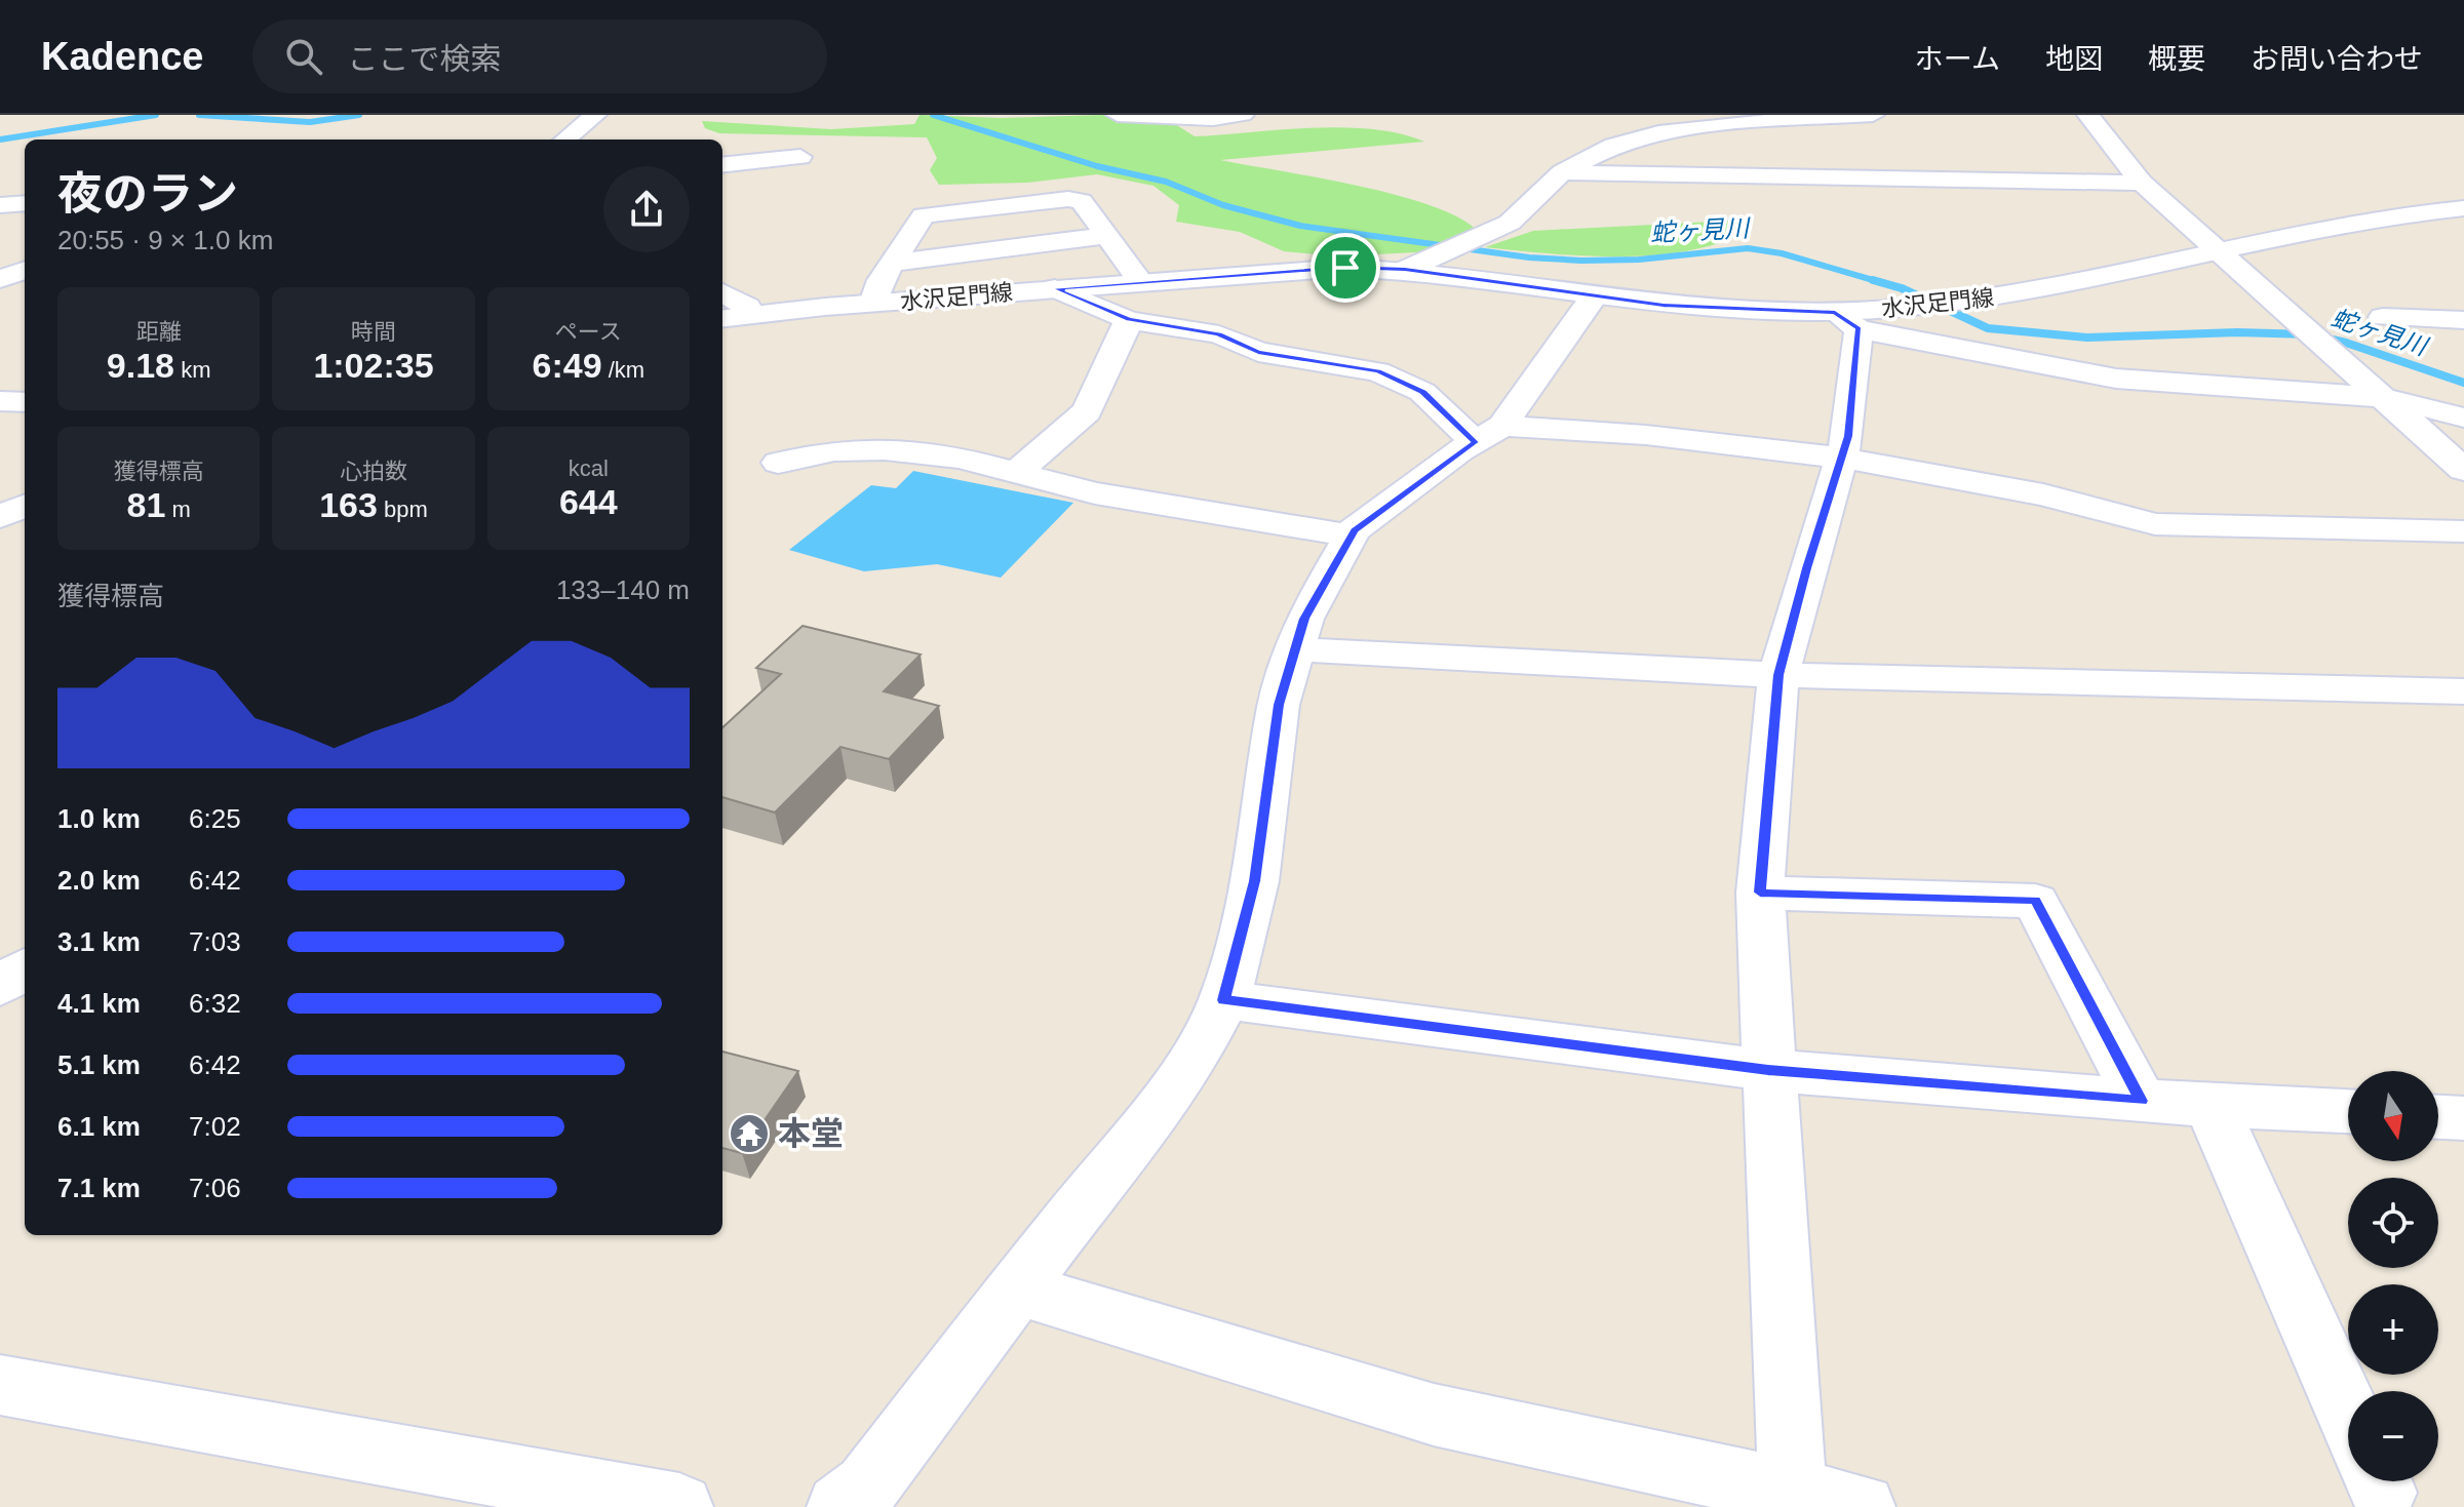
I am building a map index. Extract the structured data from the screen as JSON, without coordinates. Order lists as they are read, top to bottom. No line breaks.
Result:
{"streets":{"street":["水沢足門線"]},"water":["蛇ヶ見川"],"places":{"temple":["本堂"]},"north":"bottom","page":{"header":"Kadence","search":"ここで検索","nav":["ホーム","地図","概要","お問い合わせ"],"heading":["夜のラン","20:55 · 9 × 1.0 km"],"stats":[["距離","9.18 km"],["時間","1:02:35"],["ペース","6:49 /km"],["獲得標高","81 m"],["心拍数","163 bpm"],["kcal","644"]],"chart":["獲得標高","133–140 m"],"list":[{"name":"1.0 km","note":"6:25"},{"name":"2.0 km","note":"6:42"},{"name":"3.1 km","note":"7:03"},{"name":"4.1 km","note":"6:32"},{"name":"5.1 km","note":"6:42"},{"name":"6.1 km","note":"7:02"},{"name":"7.1 km","note":"7:06"}],"map_buttons":["+","−"]}}
